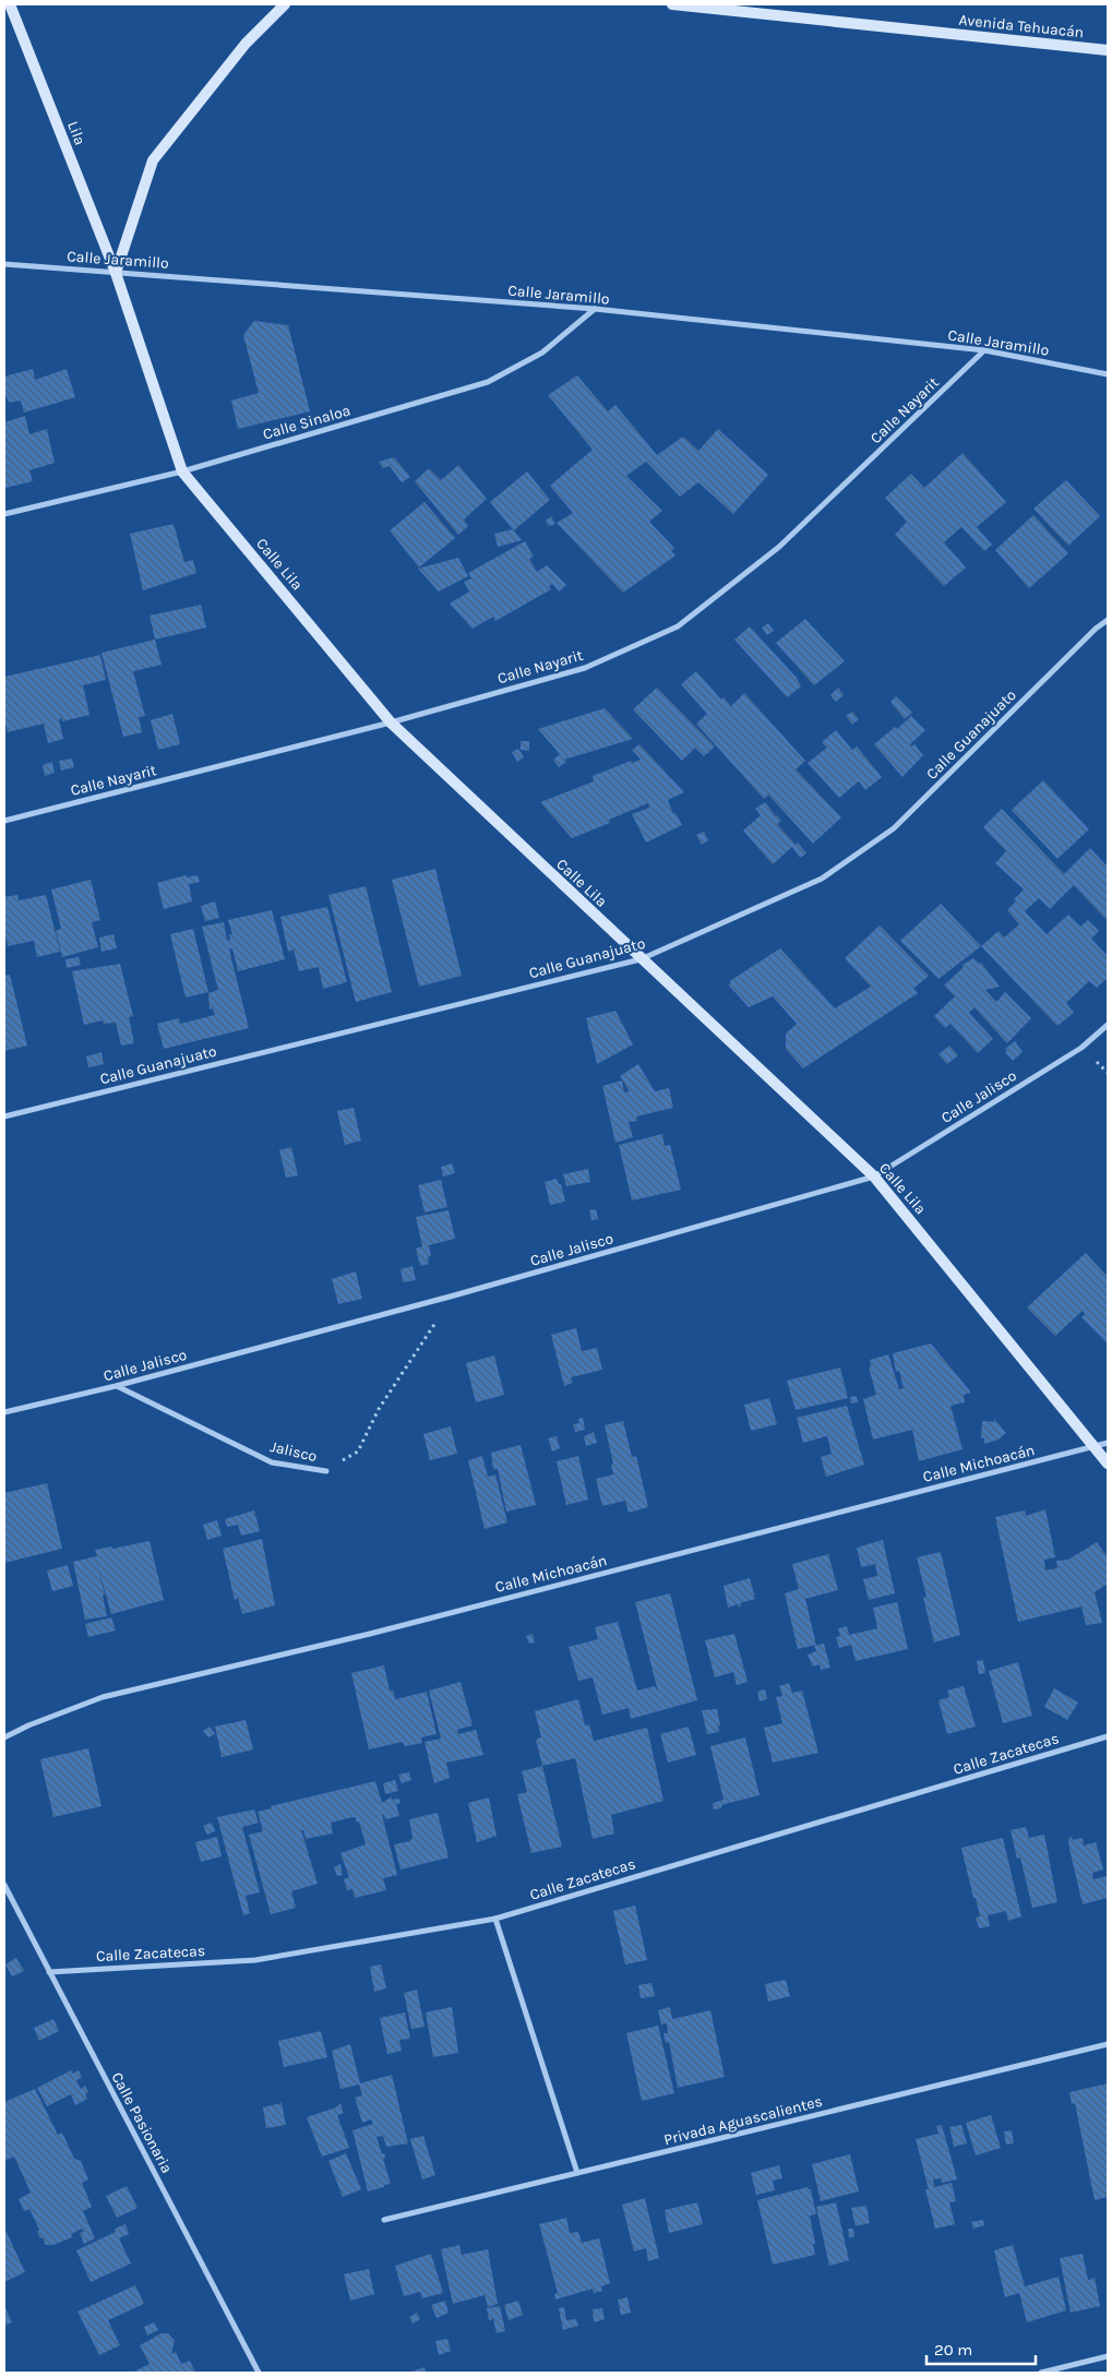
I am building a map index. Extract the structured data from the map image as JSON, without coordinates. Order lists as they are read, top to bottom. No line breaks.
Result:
{"streets":{"street":["Avenida Tehuacán","Lila","Calle Jaramillo","Calle Nayarit","Calle Sinaloa","Calle Lila","Calle Guanajuato","Calle Jalisco","Jalisco","Calle Michoacán","Calle Zacatecas","Privada Aguascalientes","Calle Pasionaria"]},"crossings":[["Lila","Calle Jaramillo"],["Lila","Calle Lila"],["Calle Jaramillo","Calle Nayarit"],["Calle Jaramillo","Calle Sinaloa"],["Calle Jaramillo","Calle Lila"],["Calle Nayarit","Calle Lila"],["Calle Sinaloa","Calle Lila"],["Calle Lila","Calle Guanajuato"],["Calle Lila","Calle Jalisco"],["Calle Lila","Calle Michoacán"],["Calle Jalisco","Jalisco"],["Calle Zacatecas","Calle Pasionaria"]],"scale_bar":"20 m"}
